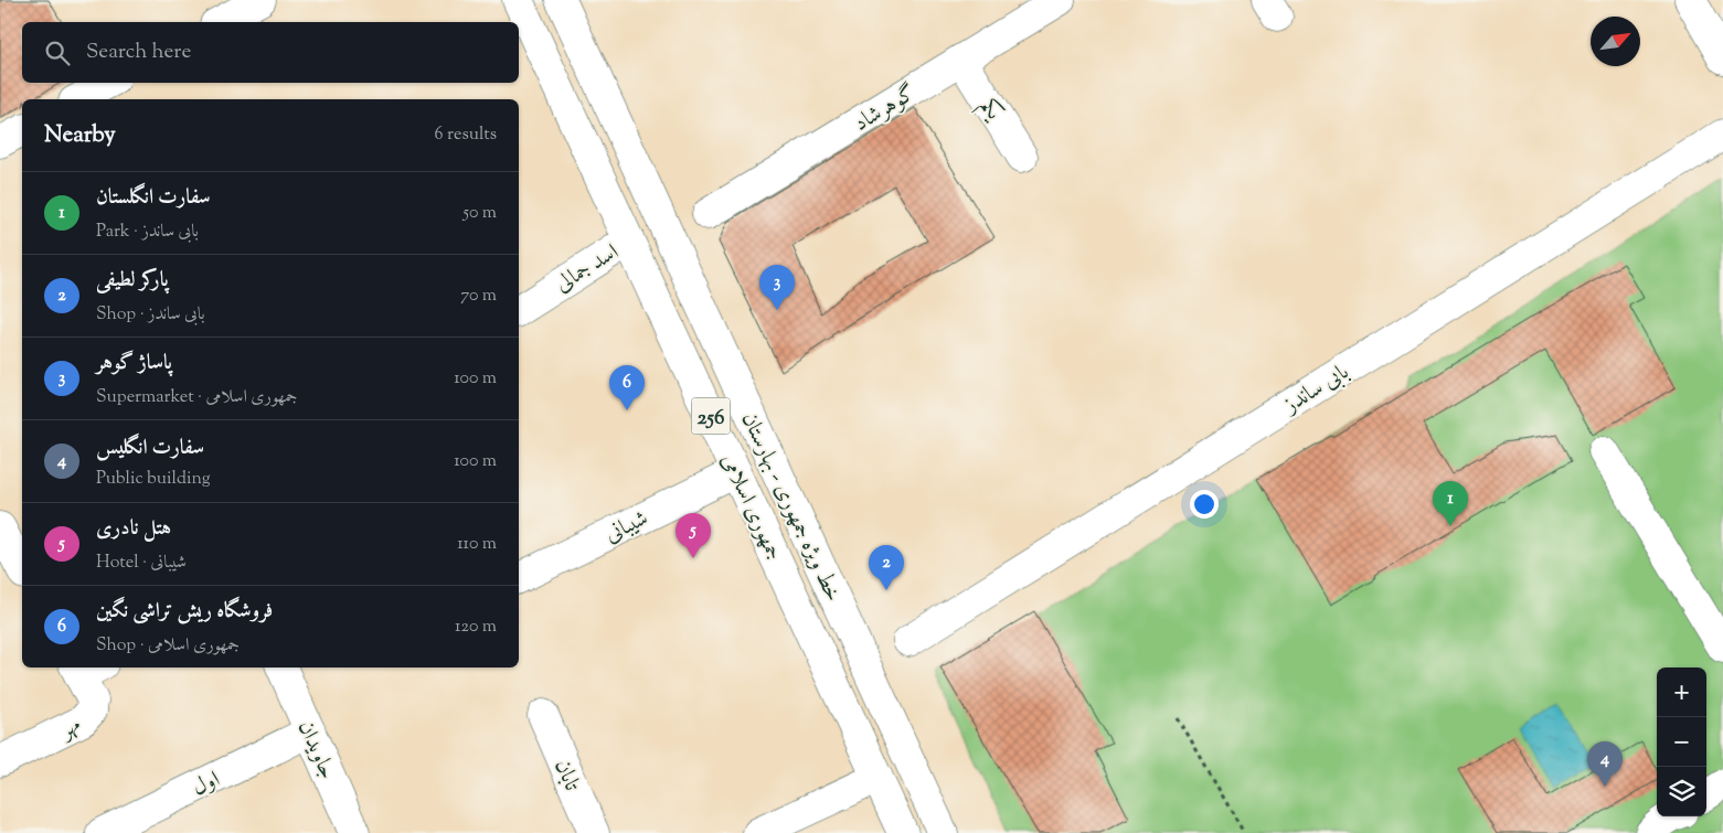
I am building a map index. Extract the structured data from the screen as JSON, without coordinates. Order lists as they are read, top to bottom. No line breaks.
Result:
{"streets":{"street":["گوهرشاد","یکم","اسد جمالی","بابی ساندز","256","جمهوری اسلامی","خط ویژه جمهوری - بهارستان","شیبانی","مهر","جاویدان","تابان","اول"]},"crossings":[["گوهرشاد","یکم"],["اسد جمالی","جمهوری اسلامی"],["جمهوری اسلامی","شیبانی"],["جاویدان","اول"]],"north":"top right","page":{"search":"Search here","heading":["Nearby","6 results"],"list":[{"mark":"1","name":"سفارت انگلستان","note":"Park · بابی ساندز","value":"50 m"},{"mark":"2","name":"پارکر لطیفی","note":"Shop · بابی ساندز","value":"70 m"},{"mark":"3","name":"پاساژ گوهر","note":"Supermarket · جمهوری اسلامی","value":"100 m"},{"mark":"4","name":"سفارت انگلیس","note":"Public building","value":"100 m"},{"mark":"5","name":"هتل نادری","note":"Hotel · شیبانی","value":"110 m"},{"mark":"6","name":"فروشگاه ریش تراشی نگین","note":"Shop · جمهوری اسلامی","value":"120 m"}],"pins":["3","6","1","5","2","4"],"map_buttons":["+","−"]}}
